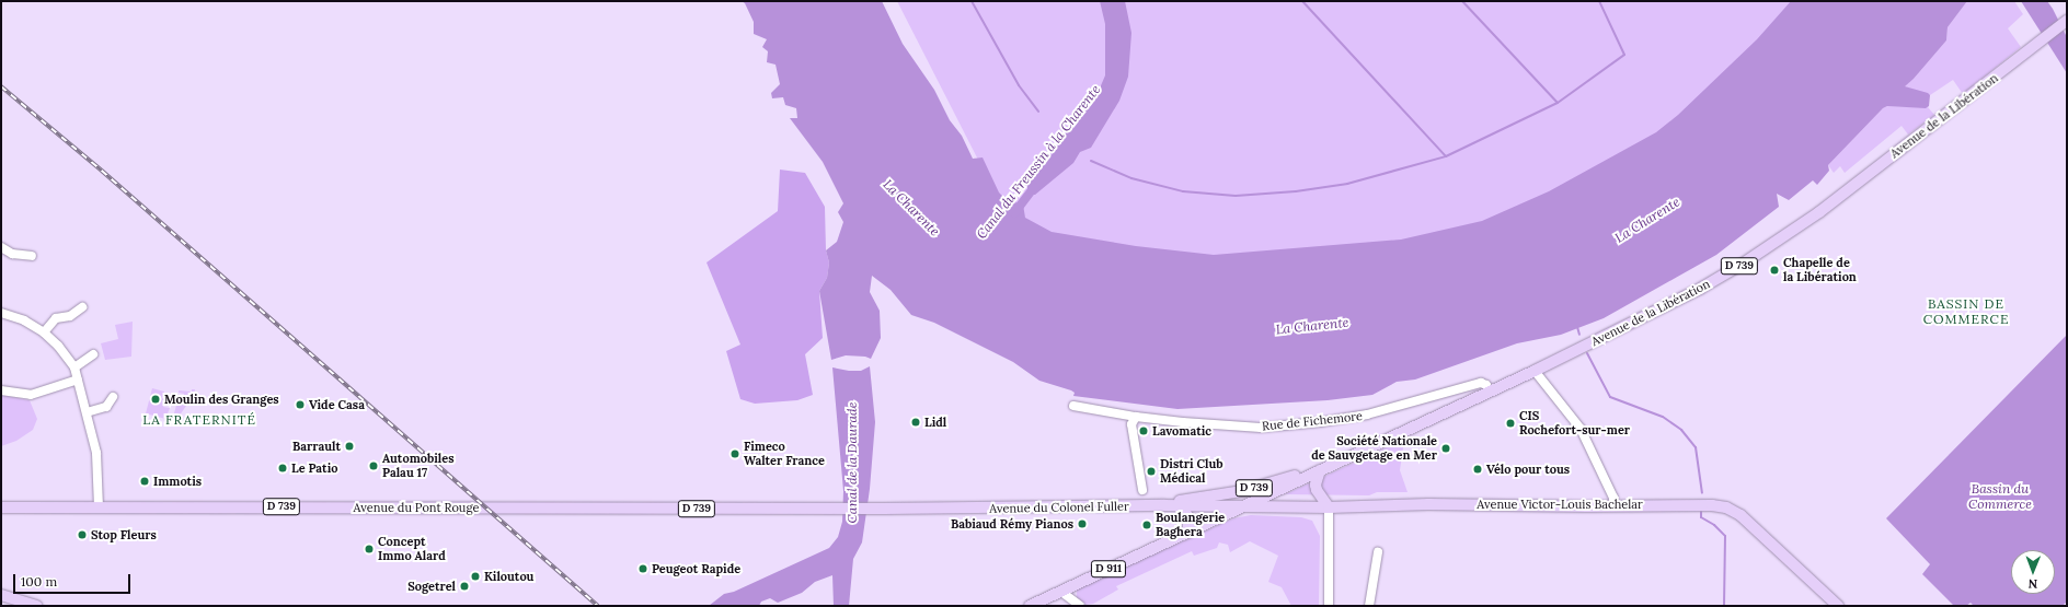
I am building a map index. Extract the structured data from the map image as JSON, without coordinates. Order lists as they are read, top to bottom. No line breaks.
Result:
{"streets":{"main road":["Avenue de la Libération","D 739","Avenue Victor-Louis Bachelar","Avenue du Pont Rouge","Avenue du Colonel Fuller","D 911"],"street":["Rue de Fichemore"]},"crossings":[["Avenue de la Libération","D 739"],["Avenue de la Libération","Rue de Fichemore"],["Avenue de la Libération","Avenue Victor-Louis Bachelar"],["Avenue de la Libération","Avenue du Colonel Fuller"],["D 739","Avenue Victor-Louis Bachelar"],["D 739","Avenue du Colonel Fuller"],["D 739","D 911"],["Avenue Victor-Louis Bachelar","Avenue du Colonel Fuller"],["Avenue du Pont Rouge","Avenue du Colonel Fuller"]],"districts":["BASSIN DE COMMERCE","LA FRATERNITÉ"],"water":["Canal du Freussin à la Charente","La Charente","Canal de la Daurade","Bassin du Commerce"],"places":["Chapelle de la Libération","Moulin des Granges","Vide Casa","Lidl","CIS Rochefort-sur-mer","Lavomatic","Barrault","Société Nationale de Sauvgetage en Mer","Fimeco Walter France","Automobiles Palau 17","Le Patio","Vélo pour tous","Distri Club Médical","Immotis","Babiaud Rémy Pianos","Boulangerie Baghera","Stop Fleurs","Concept Immo Alard","Peugeot Rapide","Kiloutou","Sogetrel"],"scale_bar":"100 m","north":"bottom"}
